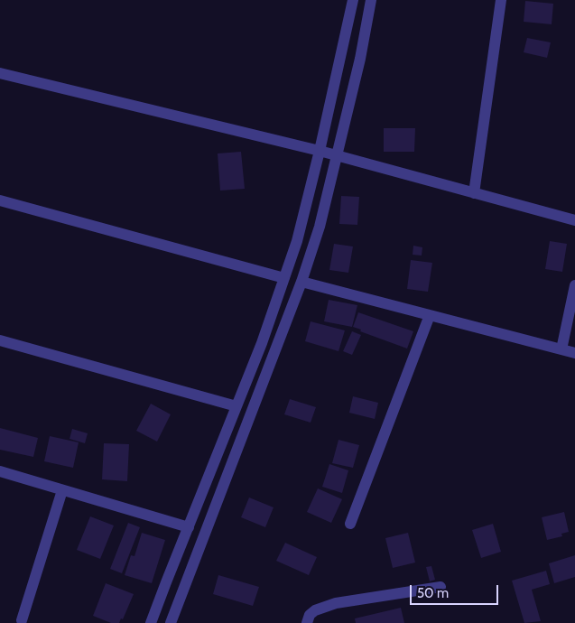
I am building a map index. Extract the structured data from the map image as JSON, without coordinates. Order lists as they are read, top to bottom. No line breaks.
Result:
{"scale_bar":"50 m"}
